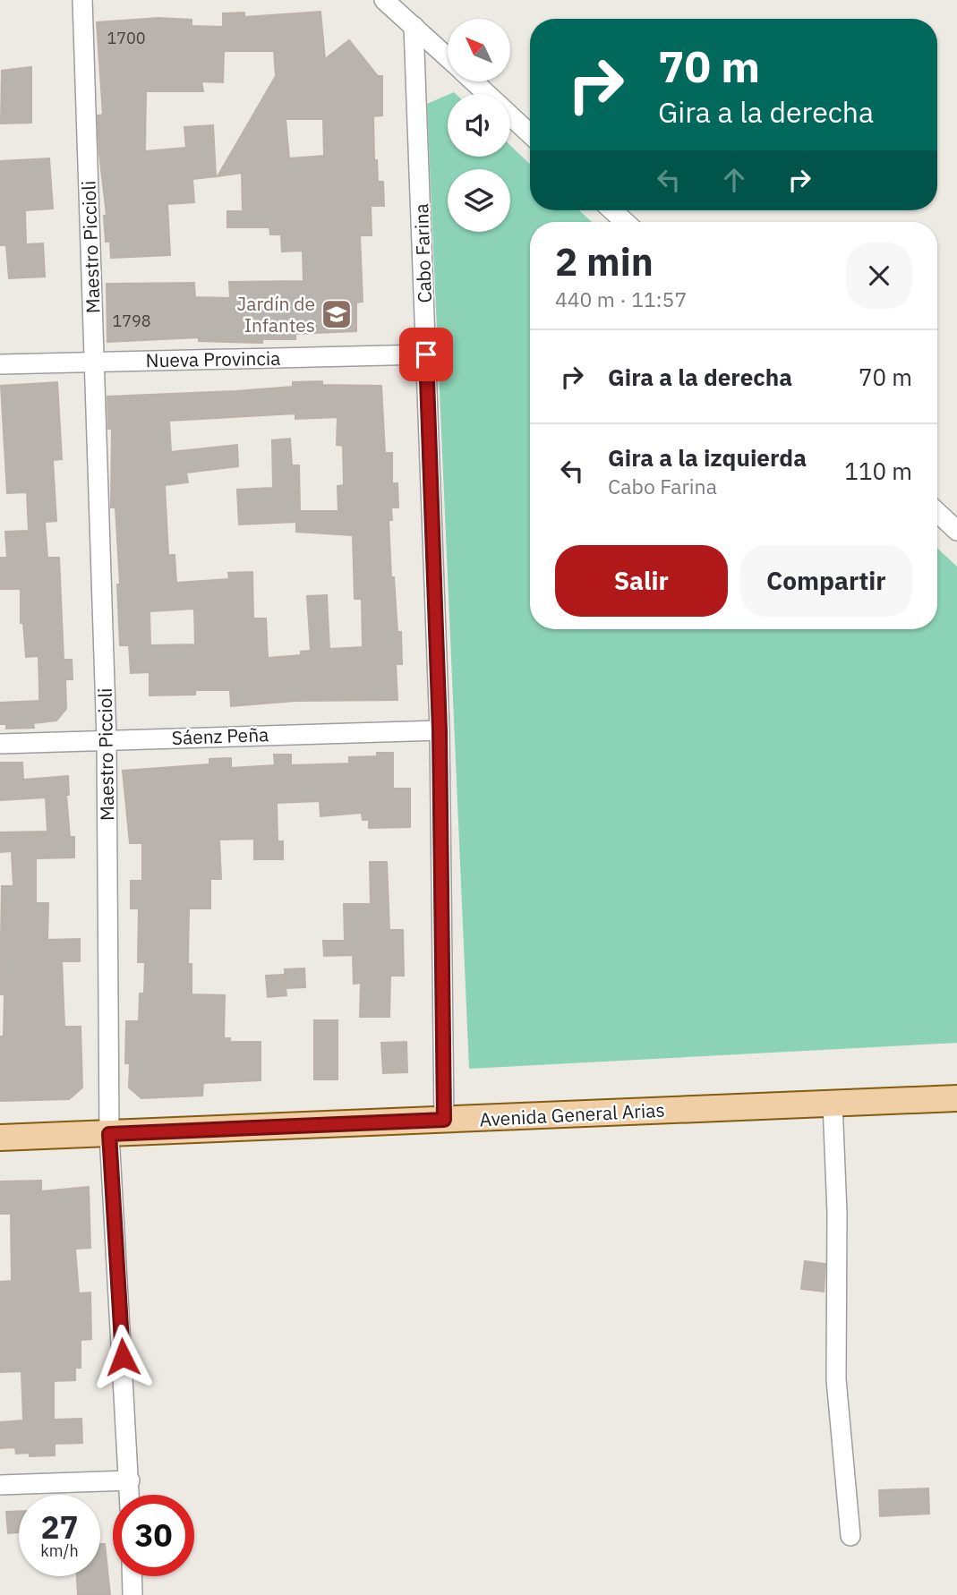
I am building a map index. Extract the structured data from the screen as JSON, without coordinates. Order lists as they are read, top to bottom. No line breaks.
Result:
{"streets":{"main road":["Avenida General Arias"],"street":["Maestro Piccioli","Cabo Farina","Nueva Provincia","Sáenz Peña"]},"crossings":[["Maestro Piccioli","Nueva Provincia"],["Maestro Piccioli","Sáenz Peña"],["Maestro Piccioli","Avenida General Arias"],["Cabo Farina","Nueva Provincia"],["Cabo Farina","Sáenz Peña"],["Cabo Farina","Avenida General Arias"]],"places":{"school or university":["Jardín de Infantes"]},"house_numbers":["1700","1798"],"north":"top left","page":{"turn":["70 m","Gira a la derecha"],"heading":["2 min","440 m · 11:57"],"list":[{"name":"Gira a la derecha","value":"70 m"},{"name":"Gira a la izquierda","note":"Cabo Farina","value":"110 m"}],"buttons":["Salir","Compartir"],"speed":"27 km/h","limit":"30"}}
